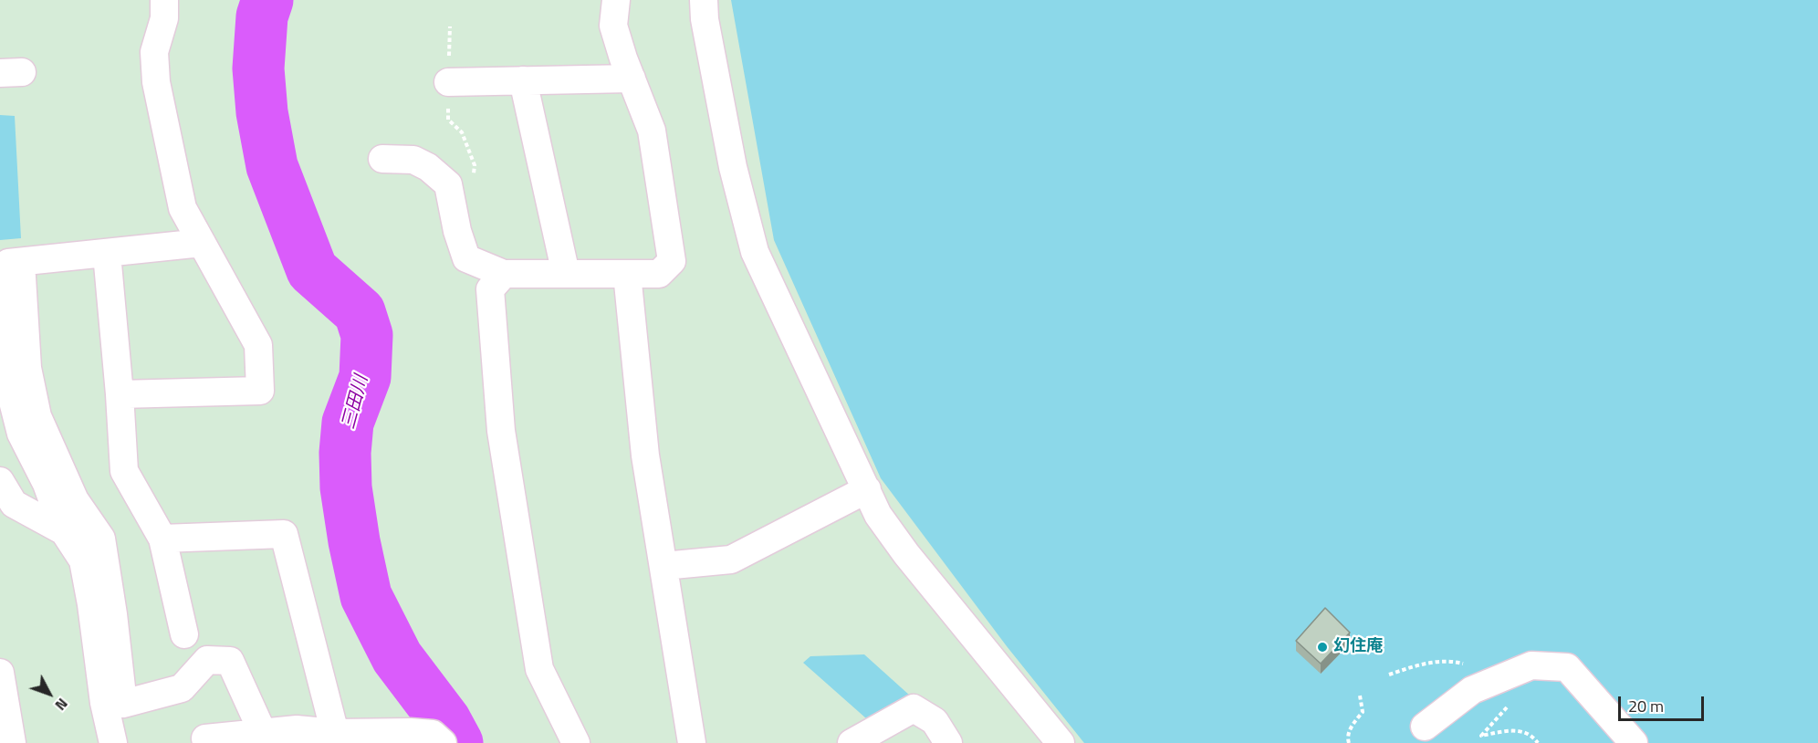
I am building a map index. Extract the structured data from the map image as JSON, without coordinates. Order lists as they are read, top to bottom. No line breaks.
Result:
{"water":["三田川"],"places":["幻住庵"],"scale_bar":"20 m","north":"bottom right"}
